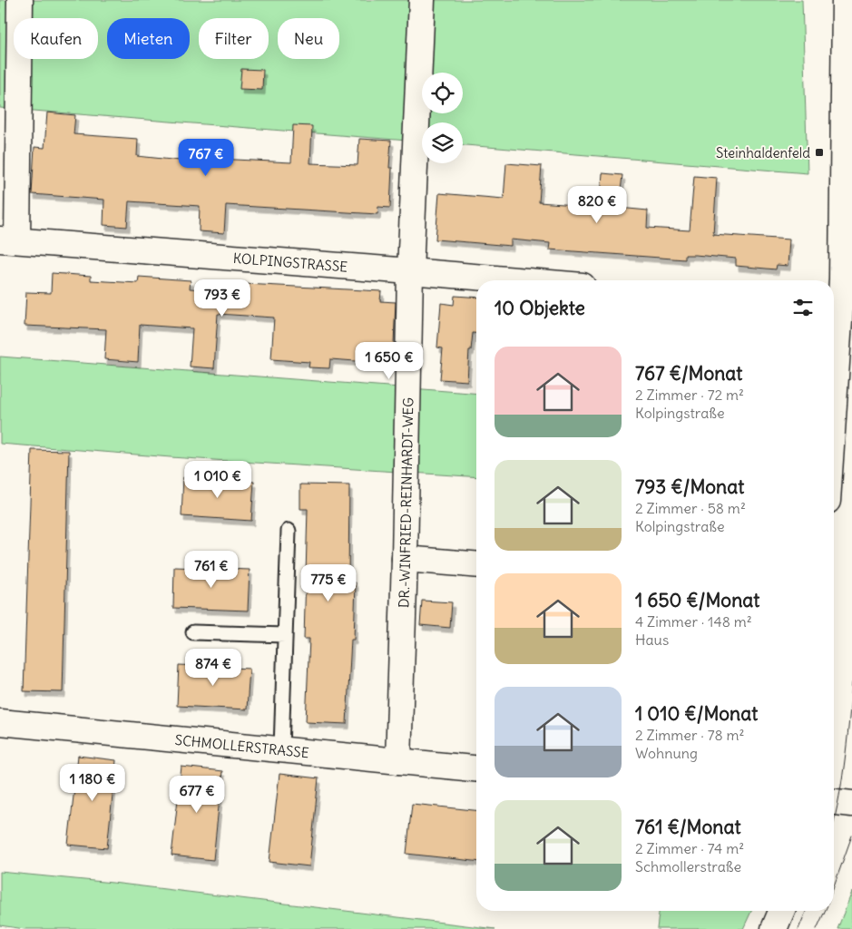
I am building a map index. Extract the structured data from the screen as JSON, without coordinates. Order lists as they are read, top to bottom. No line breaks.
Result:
{"streets":{"street":["KOLPINGSTRASSE","DR.-WINFRIED-REINHARDT-WEG","SCHMOLLERSTRASSE"]},"crossings":[["KOLPINGSTRASSE","DR.-WINFRIED-REINHARDT-WEG"],["DR.-WINFRIED-REINHARDT-WEG","SCHMOLLERSTRASSE"]],"places":{"transit":["Steinhaldenfeld"]},"page":{"chip":["Kaufen","Mieten","Filter","Neu"],"price":["767 €","820 €","793 €","1 650 €","1 010 €","761 €","775 €","874 €","1 180 €","677 €"],"heading":"10 Objekte","list":[{"name":"767 €/Monat","note":"2 Zimmer · 72 m² · Kolpingstraße"},{"name":"793 €/Monat","note":"2 Zimmer · 58 m² · Kolpingstraße"},{"name":"1 650 €/Monat","note":"4 Zimmer · 148 m² · Haus"},{"name":"1 010 €/Monat","note":"2 Zimmer · 78 m² · Wohnung"},{"name":"761 €/Monat","note":"2 Zimmer · 74 m² · Schmollerstraße"}]}}
